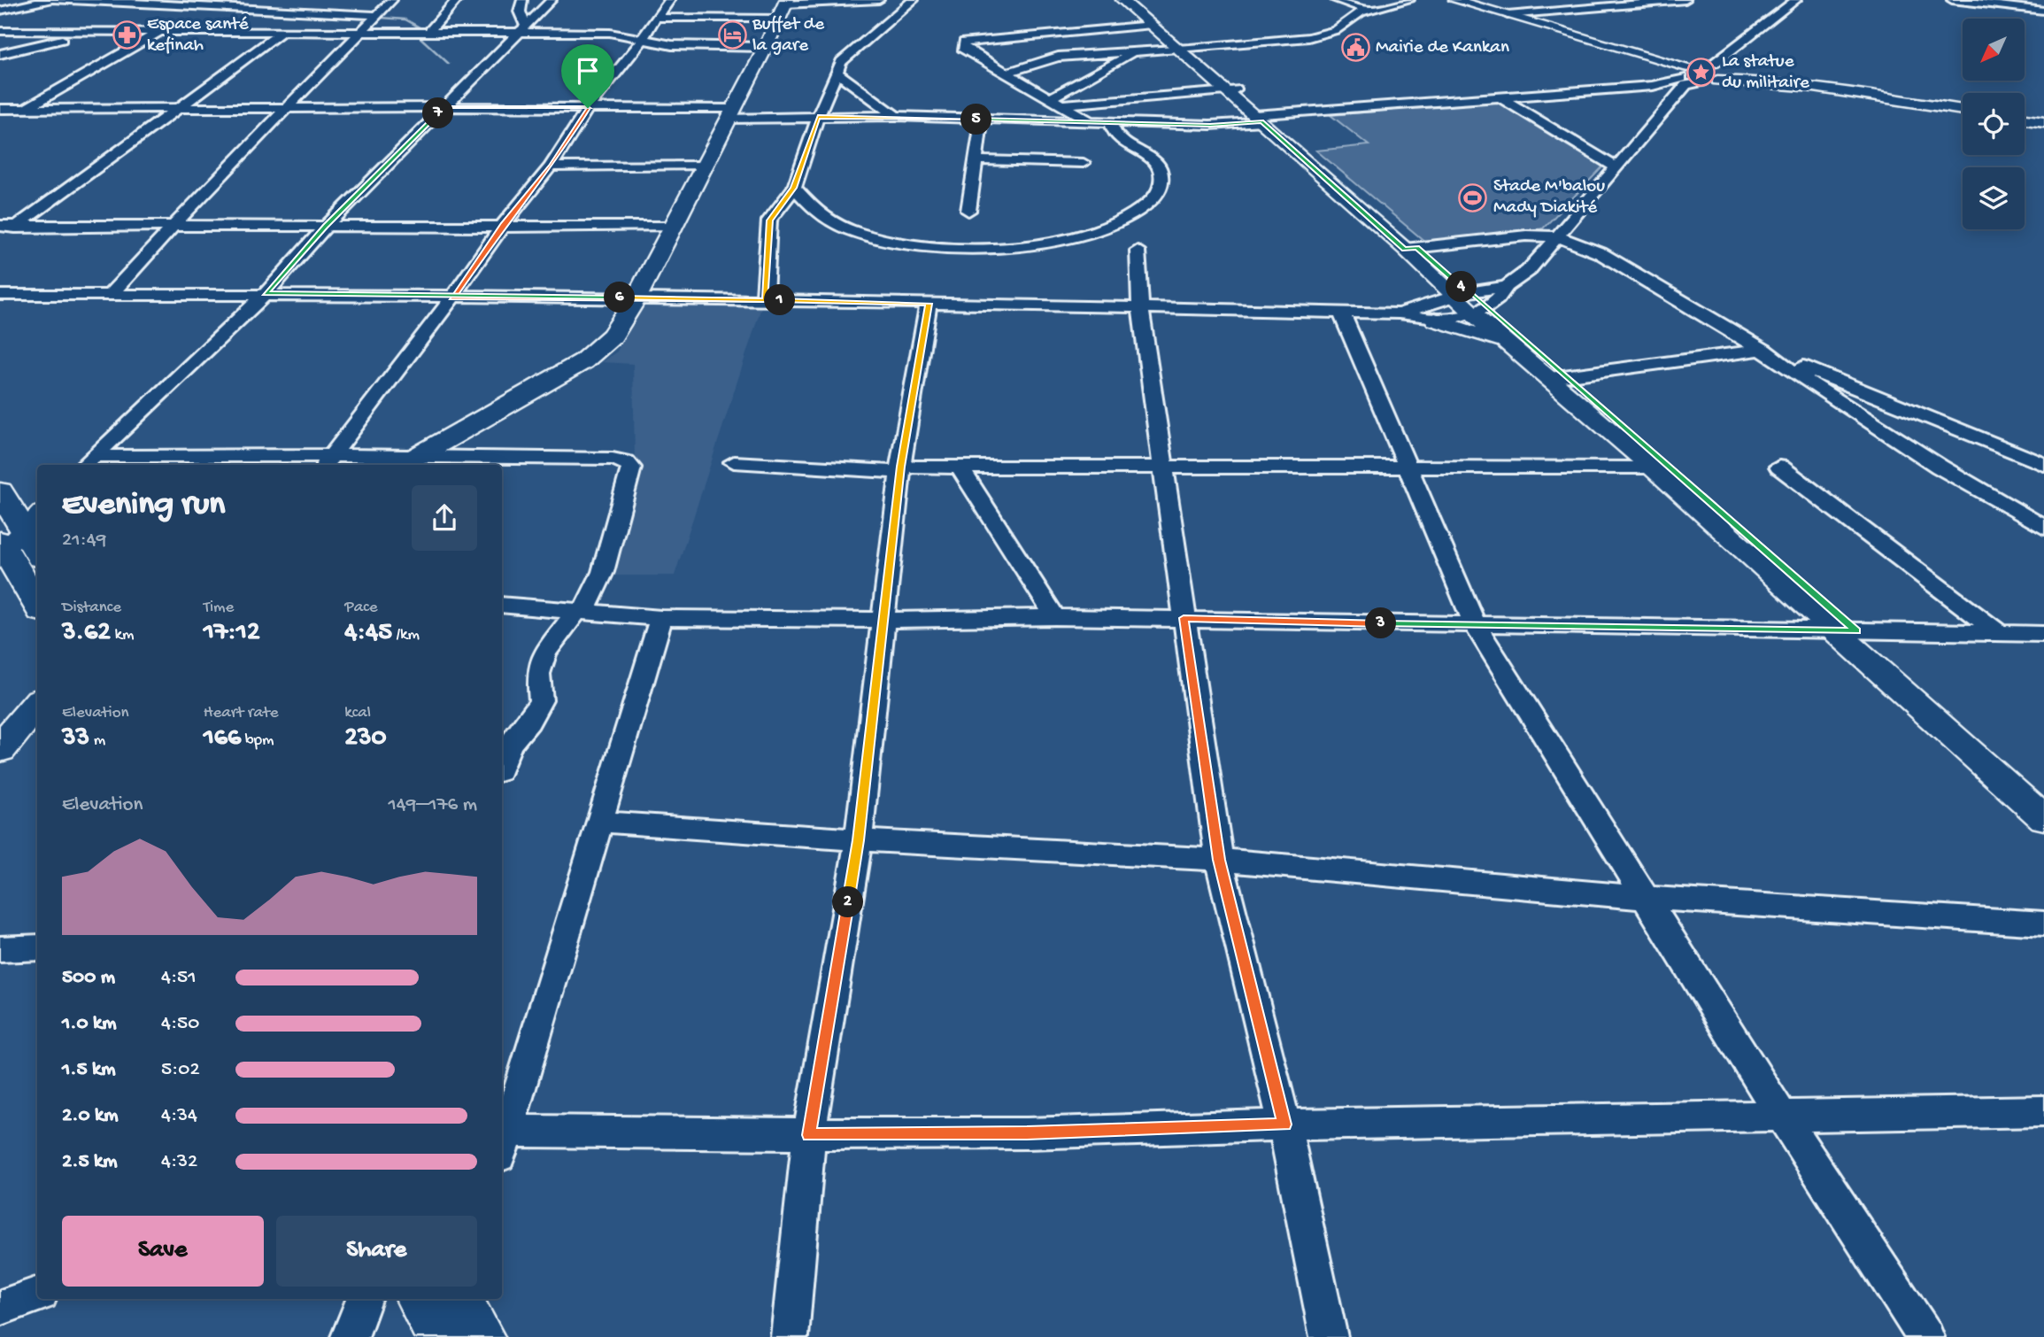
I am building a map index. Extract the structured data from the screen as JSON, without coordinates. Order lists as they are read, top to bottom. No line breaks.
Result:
{"places":{"pharmacy":["Espace santé kefinah"],"hotel":["Buffet de la gare"],"public building":["Mairie de Kankan"],"place":["La statue du militaire"],"sports":["Stade M'balou Mady Diakité"]},"north":"bottom left","page":{"pins":["7","5","4","6","1","3","2"],"heading":["Evening run","21:49"],"stats":[["Distance","3.62 km"],["Time","17:12"],["Pace","4:45 /km"],["Elevation","33 m"],["Heart rate","166 bpm"],["kcal","230"]],"chart":["Elevation","149–176 m"],"list":[{"name":"500 m","note":"4:51"},{"name":"1.0 km","note":"4:50"},{"name":"1.5 km","note":"5:02"},{"name":"2.0 km","note":"4:34"},{"name":"2.5 km","note":"4:32"}],"buttons":["Save","Share"]}}
